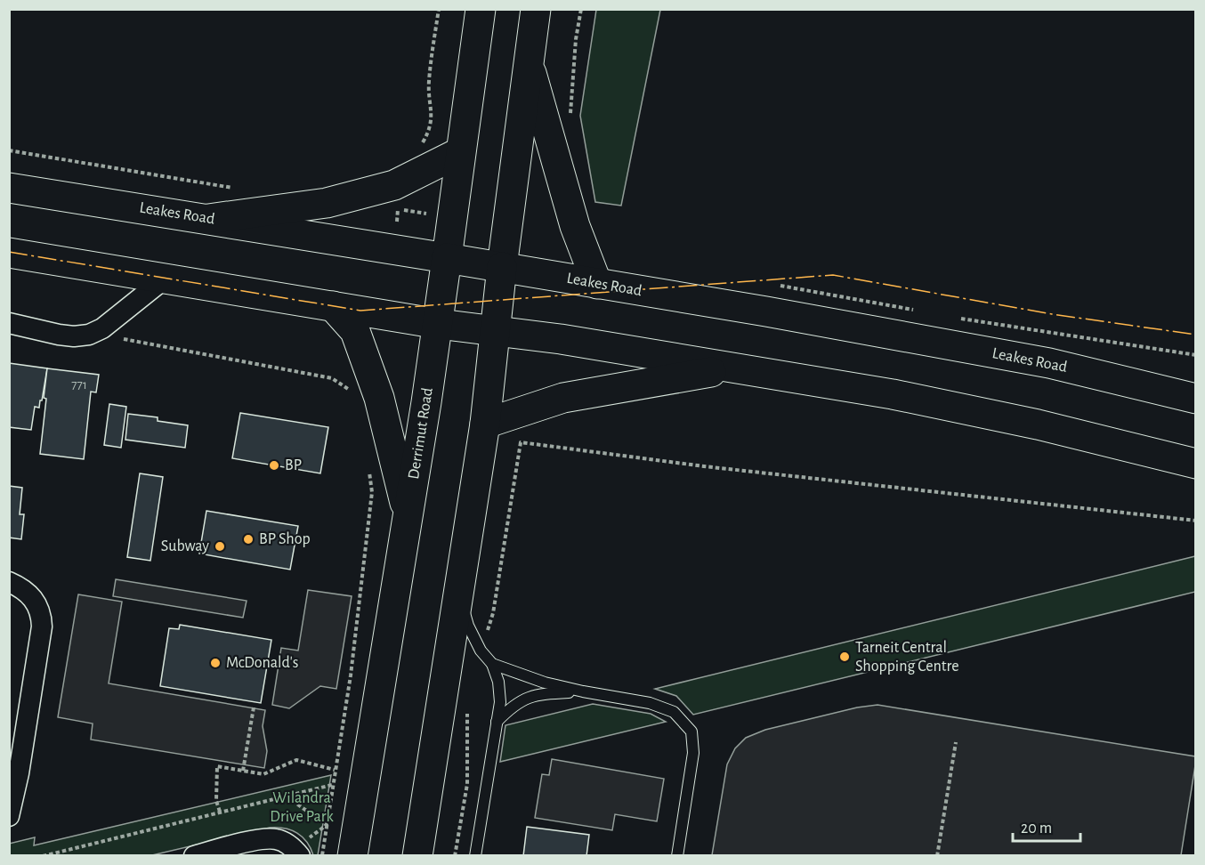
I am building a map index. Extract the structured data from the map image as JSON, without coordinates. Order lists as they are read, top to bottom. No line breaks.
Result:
{"streets":{"main road":["Leakes Road","Derrimut Road"]},"crossings":[["Leakes Road","Derrimut Road"]],"parks":["Wilandra Drive Park"],"places":["BP","BP Shop","Subway","Tarneit Central Shopping Centre","McDonald's"],"house_numbers":["771"],"scale_bar":"20 m"}
